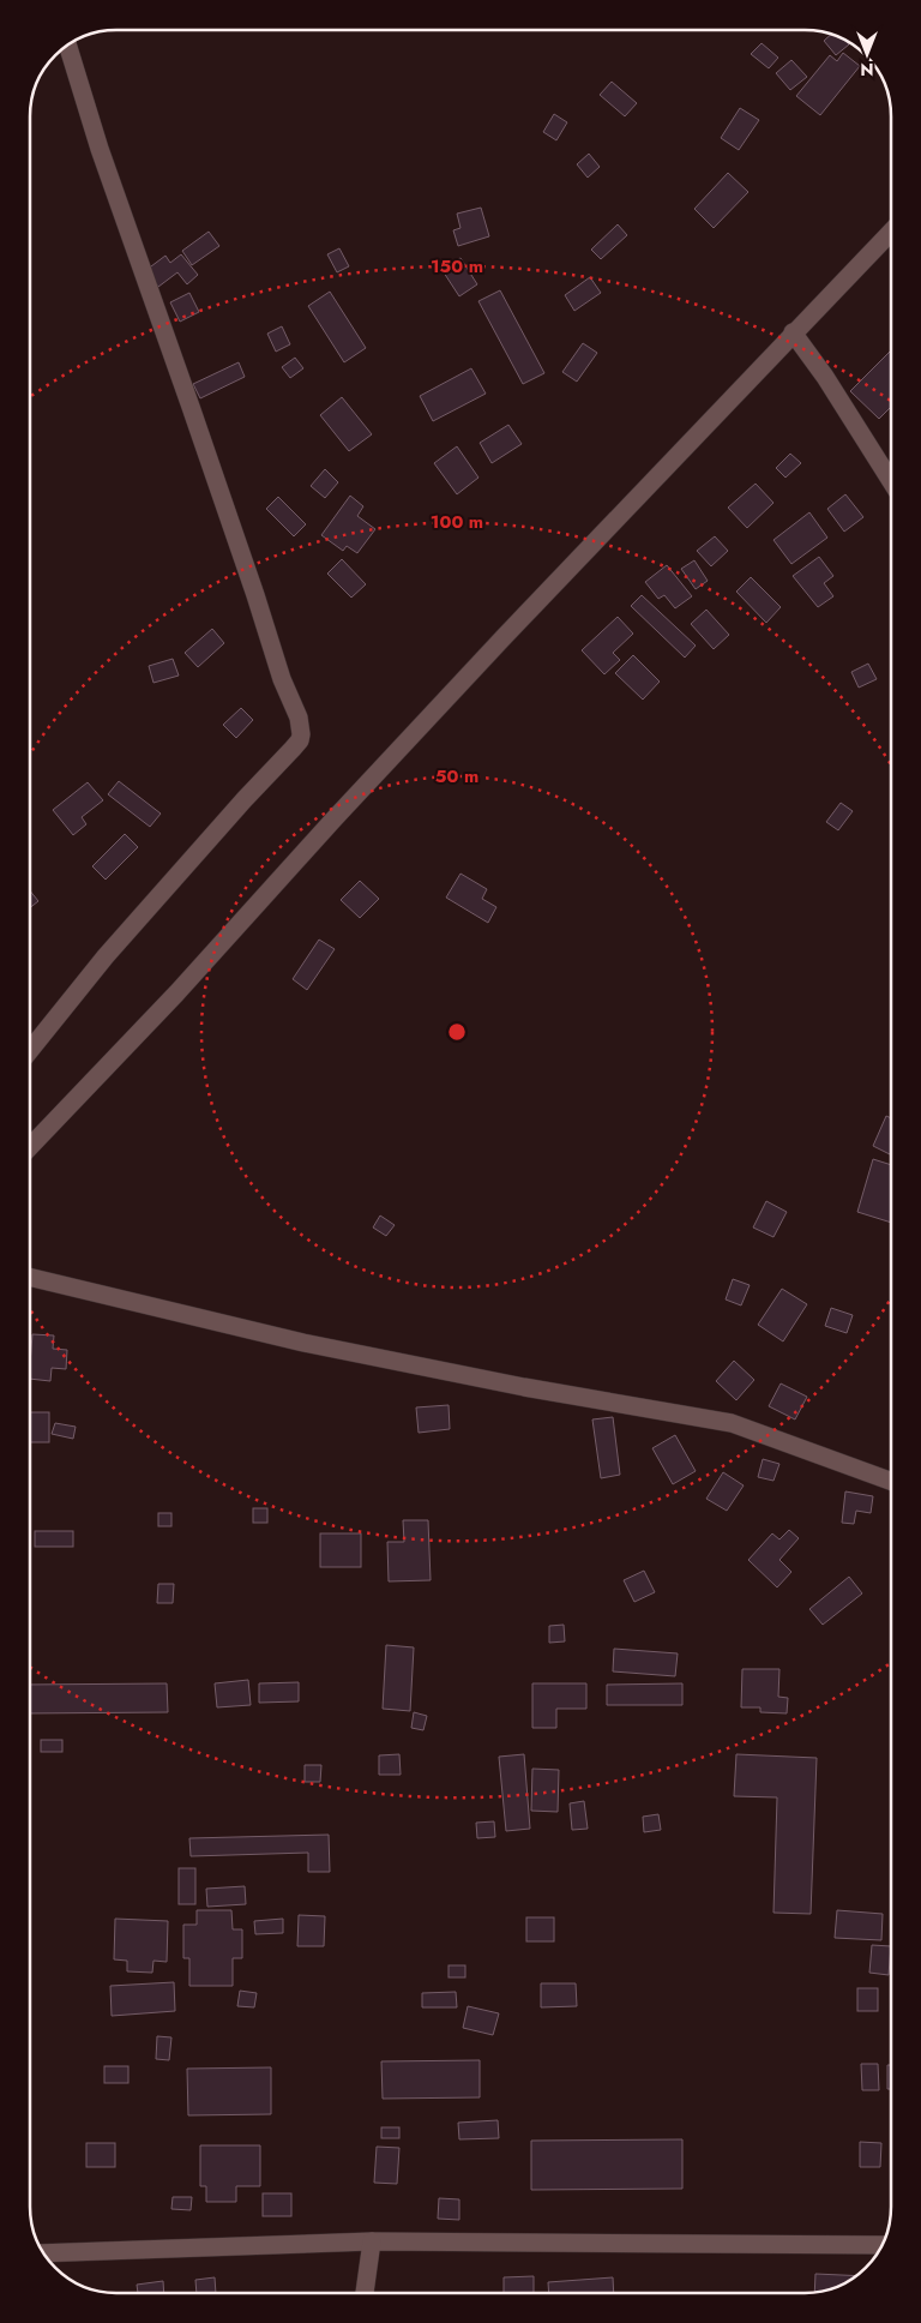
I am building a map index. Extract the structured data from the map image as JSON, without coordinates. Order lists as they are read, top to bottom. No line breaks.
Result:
{"north":"bottom","rings":["150 m","100 m","50 m"]}
